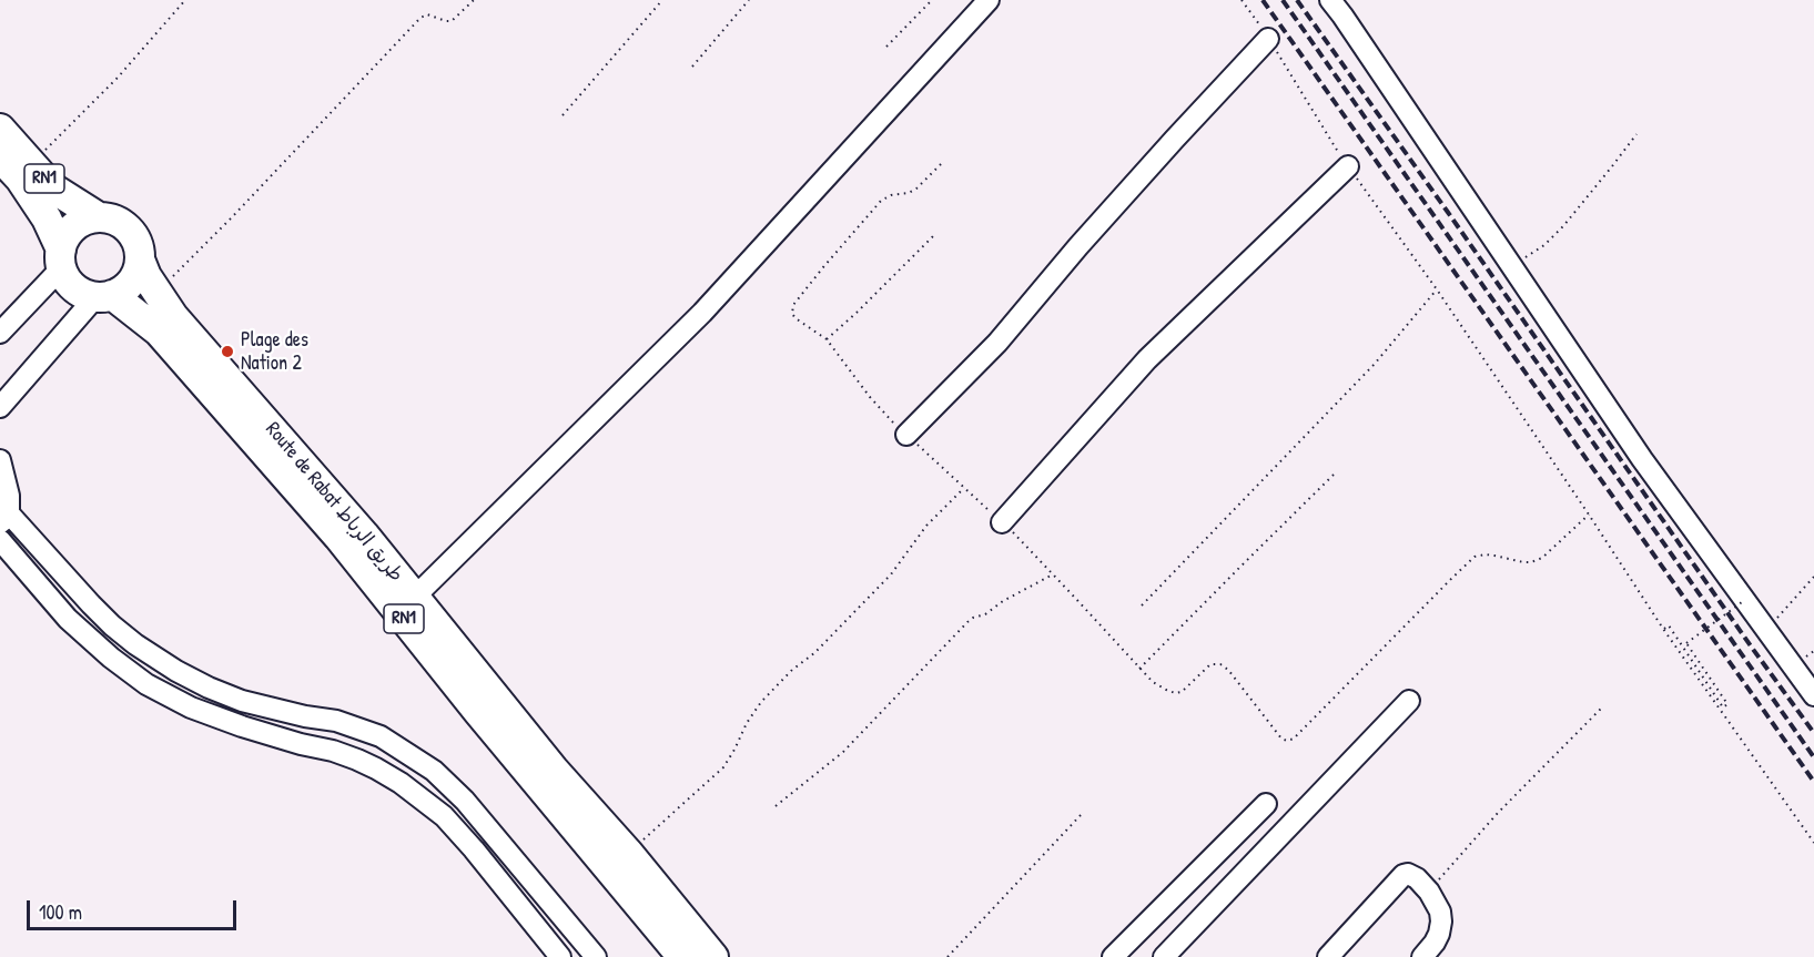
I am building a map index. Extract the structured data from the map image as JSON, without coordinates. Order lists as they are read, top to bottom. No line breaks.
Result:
{"streets":{"highway":["RN1","Route de Rabat طريق الرباط"]},"crossings":[["RN1","Route de Rabat طريق الرباط"]],"places":["Plage des Nation 2"],"scale_bar":"100 m"}
